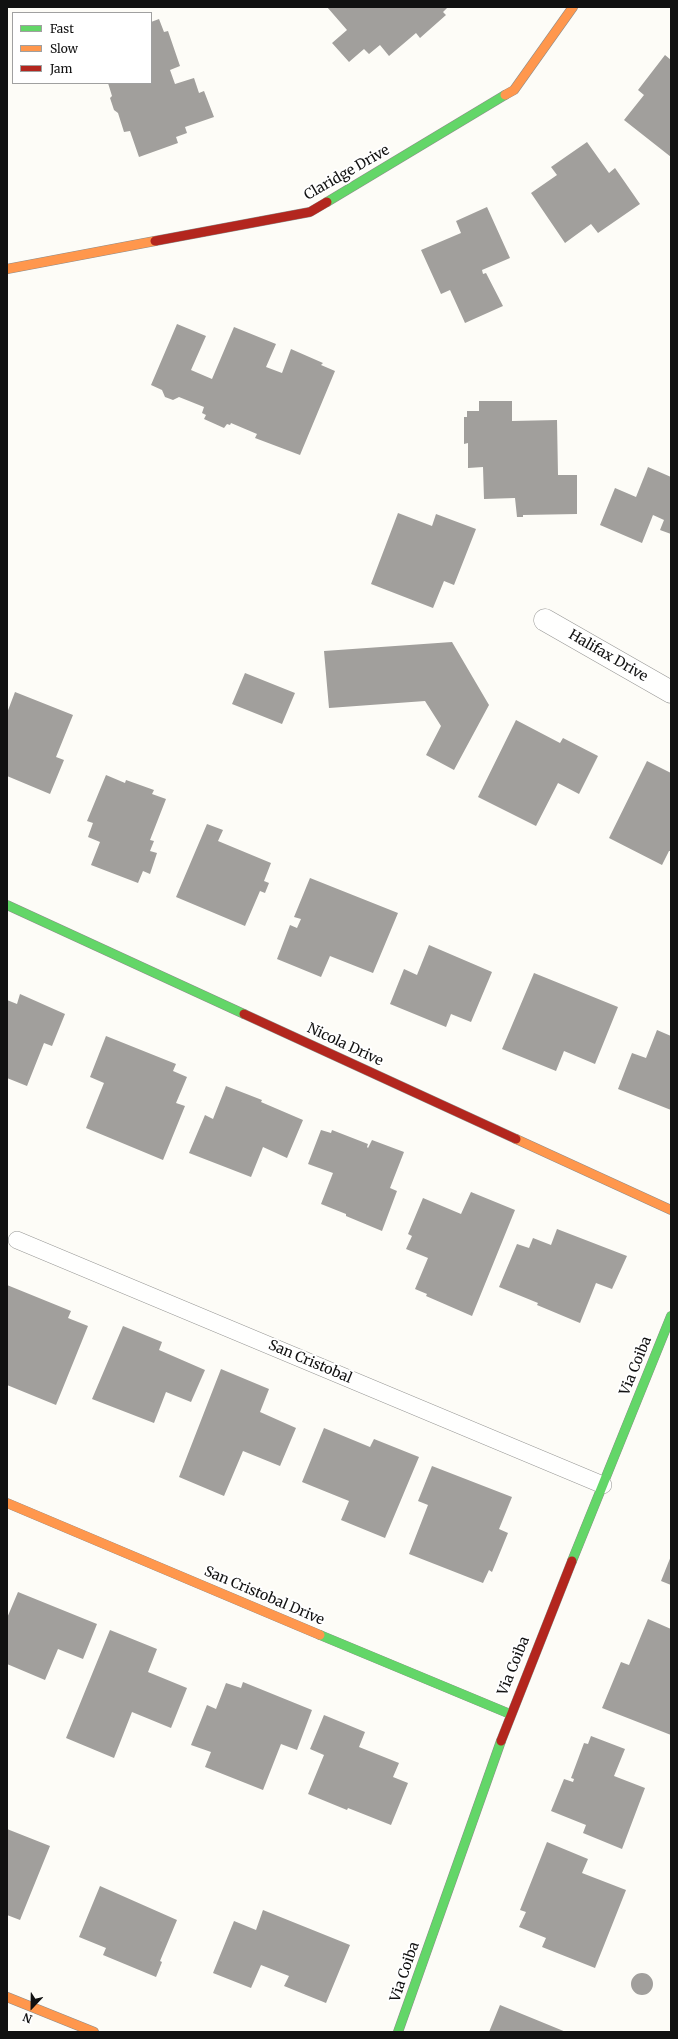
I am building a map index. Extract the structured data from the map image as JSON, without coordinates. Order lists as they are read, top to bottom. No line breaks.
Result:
{"streets":{"street":["Claridge Drive","Halifax Drive","Nicola Drive","Via Coiba","San Cristobal Drive"],"lane":["San Cristobal"]},"crossings":[["San Cristobal","Via Coiba"],["Via Coiba","San Cristobal Drive"]],"legend":["Fast","Slow","Jam"],"north":"bottom"}
